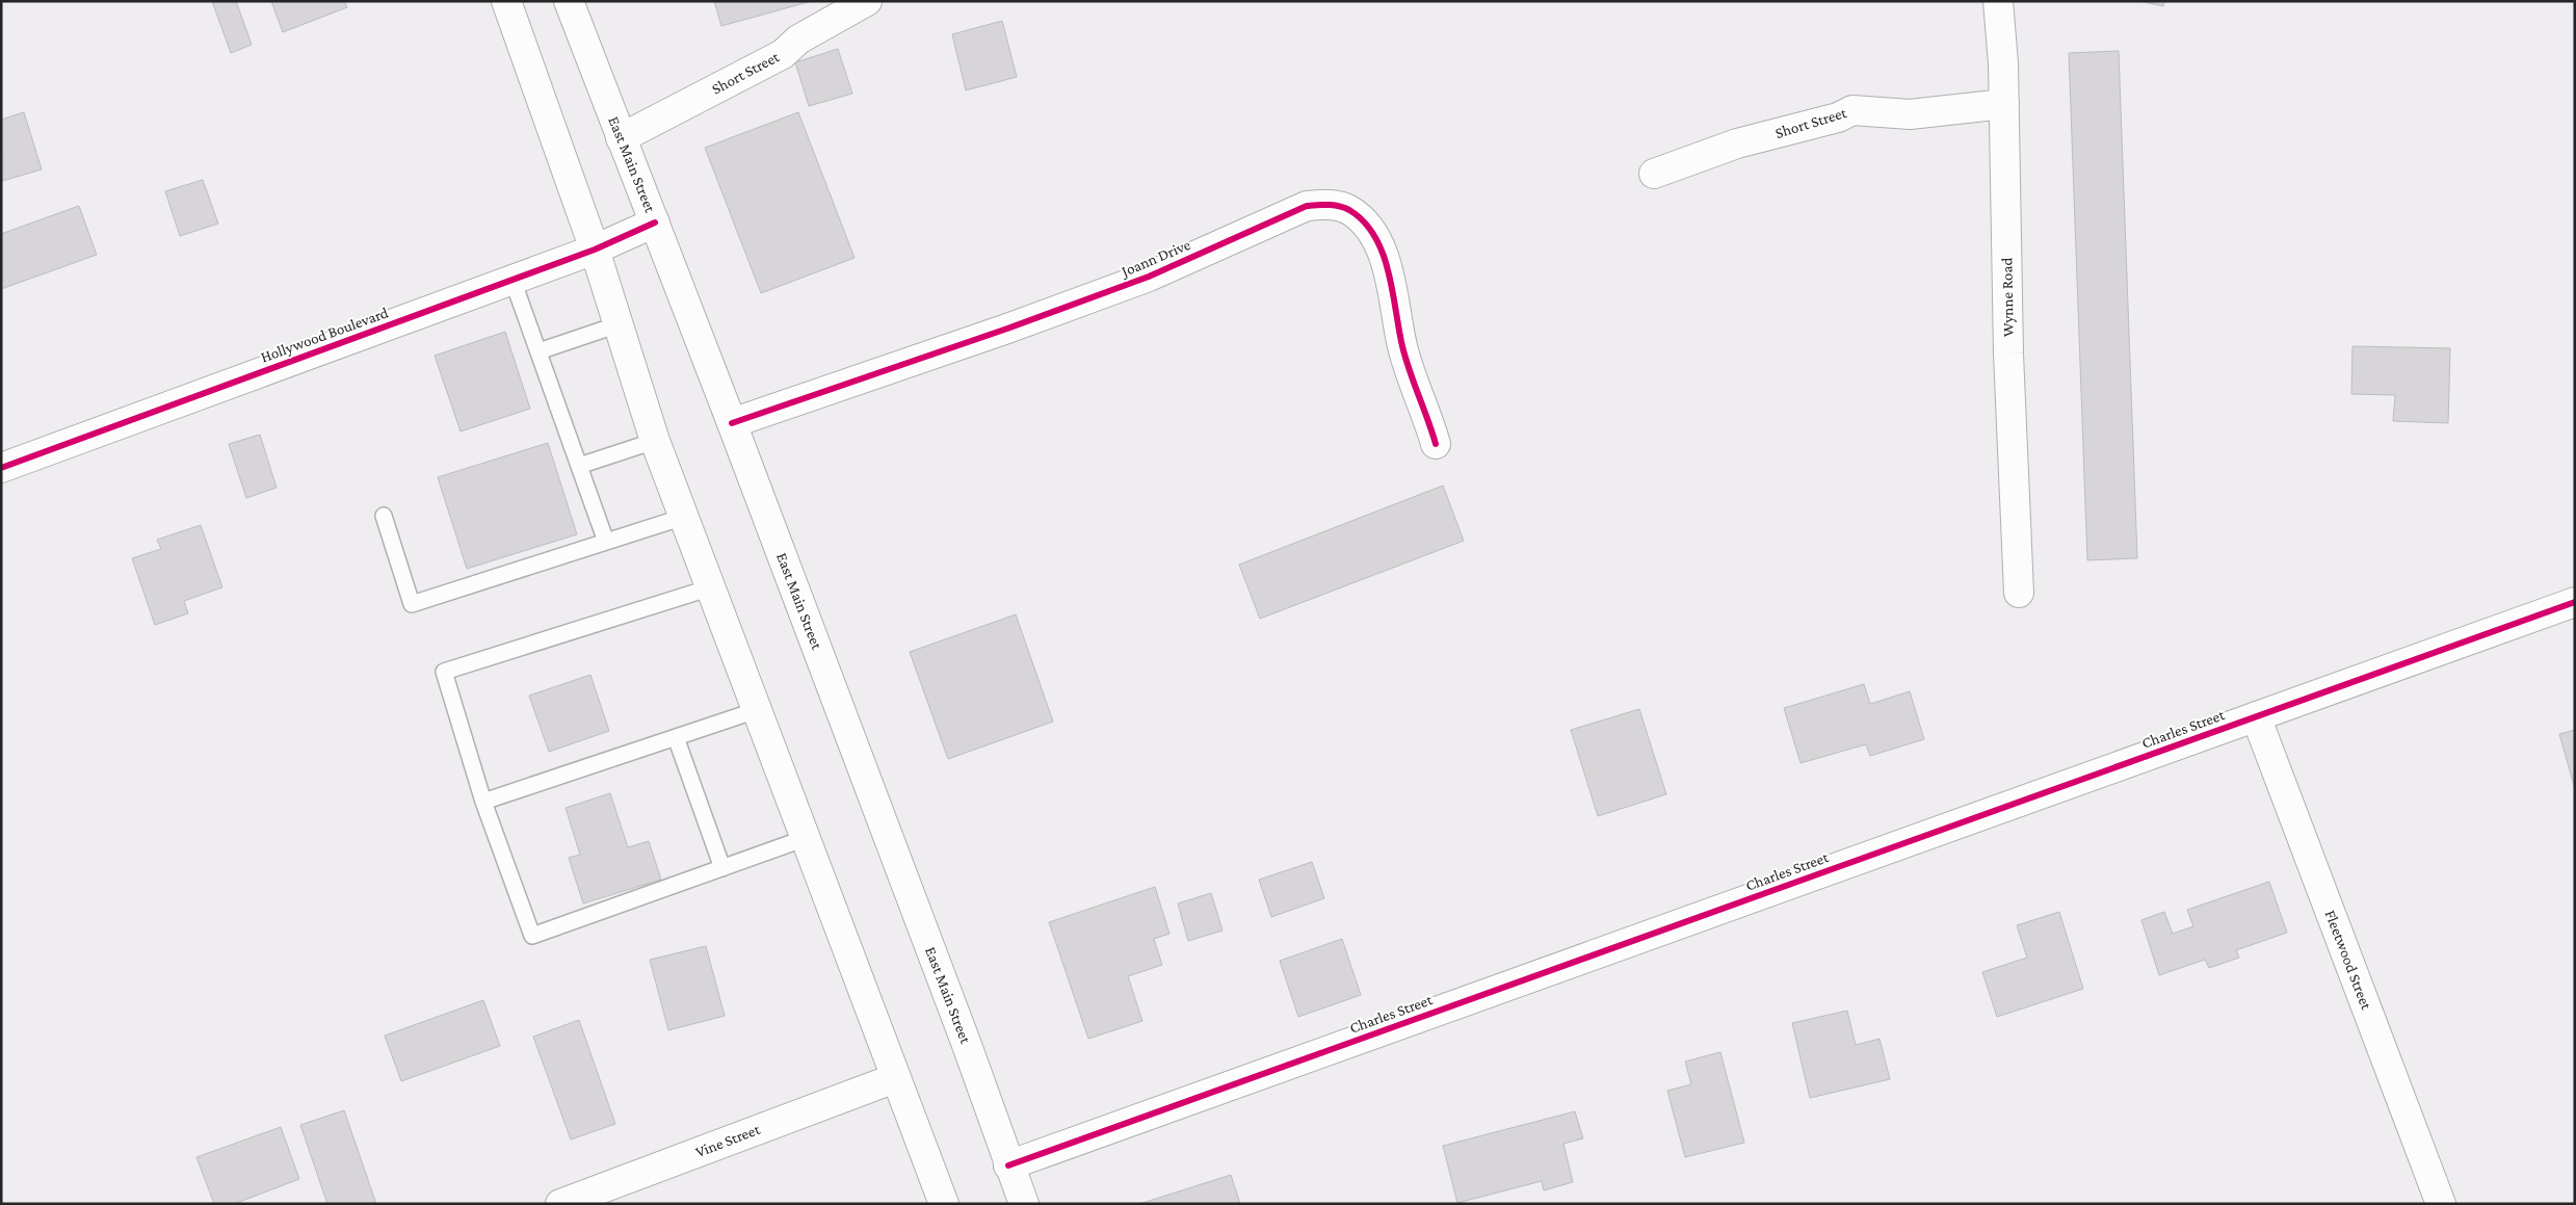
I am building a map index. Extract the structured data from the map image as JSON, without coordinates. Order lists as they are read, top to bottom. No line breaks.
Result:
{"streets":{"street":["Short Street","East Main Street","Joann Drive","Wynne Road","Hollywood Boulevard","Charles Street","Fleetwood Street","Vine Street"]},"crossings":[["Short Street","East Main Street"],["Short Street","Wynne Road"],["East Main Street","Joann Drive"],["East Main Street","Hollywood Boulevard"],["East Main Street","Charles Street"],["Charles Street","Fleetwood Street"]]}
